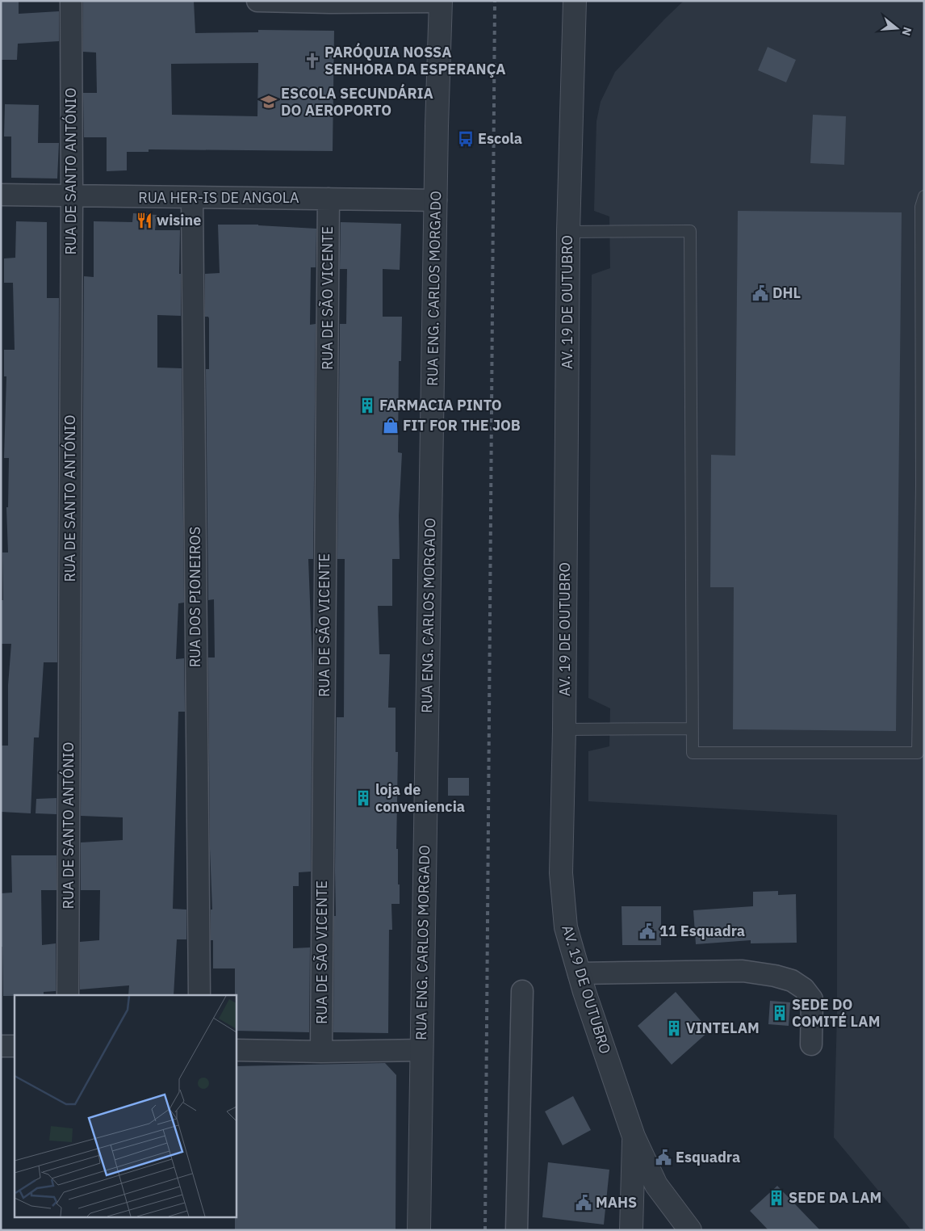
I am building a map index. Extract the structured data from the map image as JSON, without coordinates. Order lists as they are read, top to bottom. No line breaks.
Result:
{"streets":{"street":["RUA DE SANTO ANTÓNIO","RUA HER-IS DE ANGOLA","RUA ENG. CARLOS MORGADO","RUA DE SÃO VICENTE","AV. 19 DE OUTUBRO","RUA DOS PIONEIROS"]},"crossings":[["RUA DE SANTO ANTÓNIO","RUA HER-IS DE ANGOLA"],["RUA HER-IS DE ANGOLA","RUA ENG. CARLOS MORGADO"],["RUA HER-IS DE ANGOLA","RUA DE SÃO VICENTE"],["RUA HER-IS DE ANGOLA","RUA DOS PIONEIROS"]],"places":{"church":["PARÓQUIA NOSSA SENHORA DA ESPERANÇA"],"school or university":["ESCOLA SECUNDÁRIA DO AEROPORTO"],"bus stop":["Escola"],"restaurant":["wisine"],"public building":["DHL","11 Esquadra","Esquadra","MAHS"],"building":["FARMACIA PINTO","loja de conveniencia","SEDE DO COMITÉ LAM","VINTELAM","SEDE DA LAM"],"shop":["FIT FOR THE JOB"]},"north":"right"}
